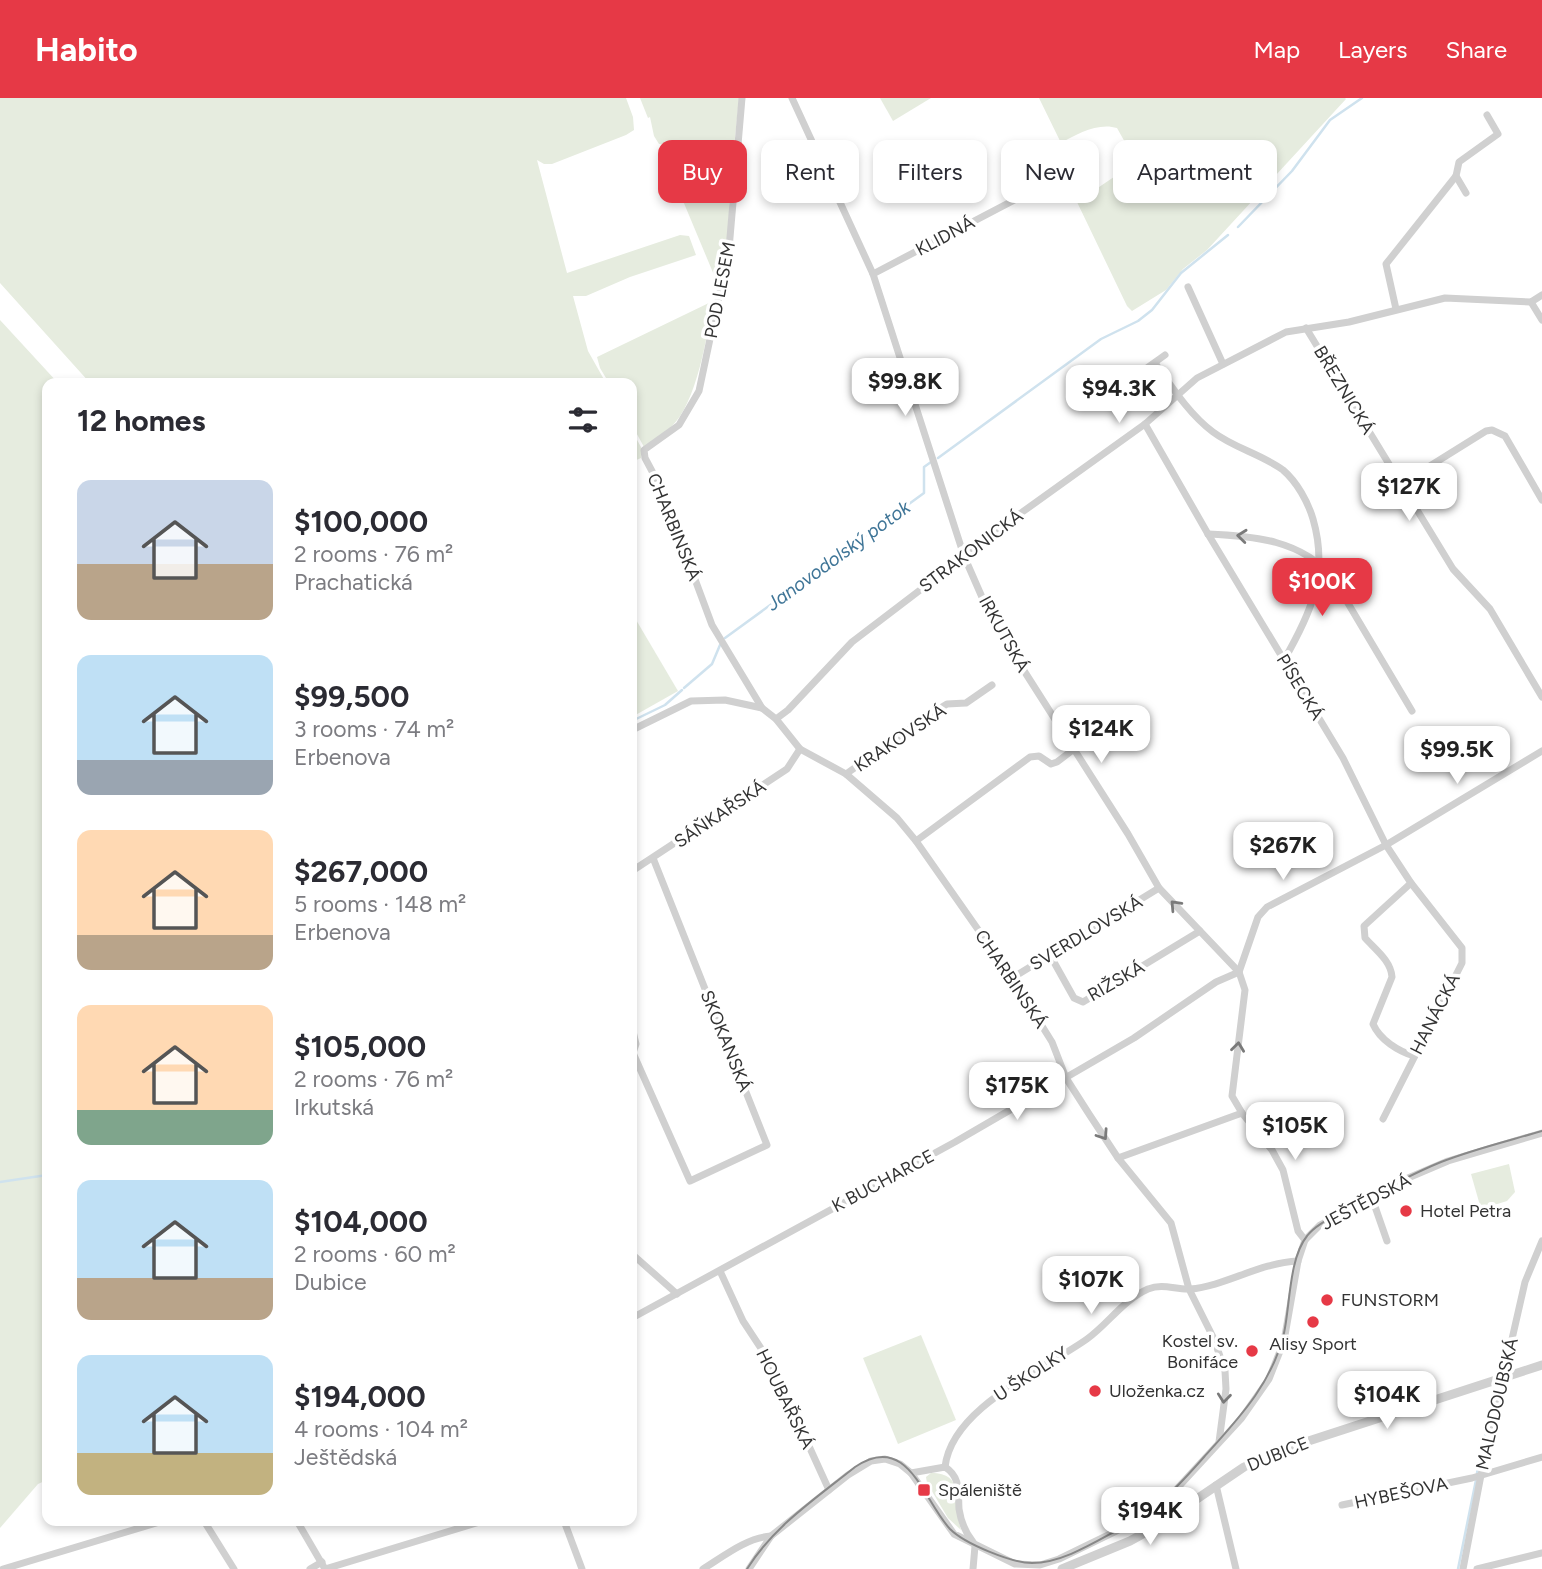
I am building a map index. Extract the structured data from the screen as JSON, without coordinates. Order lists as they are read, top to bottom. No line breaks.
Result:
{"streets":{"street":["KLIDNÁ","POD LESEM","BŘEZNICKÁ","CHARBINSKÁ","STRAKONICKÁ","IRKUTSKÁ","PÍSECKÁ","KRAKOVSKÁ","SÁŇKAŘSKÁ","SVERDLOVSKÁ","RIŽSKÁ","HANÁCKÁ","SKOKANSKÁ","K BUCHARCE","JEŠTĚDSKÁ","U ŠKOLKY","HOUBAŘSKÁ","MALODOUBSKÁ","DUBICE","HYBEŠOVA"]},"crossings":[["KLIDNÁ","IRKUTSKÁ"],["POD LESEM","CHARBINSKÁ"],["BŘEZNICKÁ","STRAKONICKÁ"],["CHARBINSKÁ","STRAKONICKÁ"],["CHARBINSKÁ","KRAKOVSKÁ"],["CHARBINSKÁ","SÁŇKAŘSKÁ"],["CHARBINSKÁ","SVERDLOVSKÁ"],["CHARBINSKÁ","K BUCHARCE"],["CHARBINSKÁ","JEŠTĚDSKÁ"],["CHARBINSKÁ","U ŠKOLKY"],["STRAKONICKÁ","IRKUTSKÁ"],["STRAKONICKÁ","PÍSECKÁ"],["IRKUTSKÁ","SVERDLOVSKÁ"],["IRKUTSKÁ","RIŽSKÁ"],["IRKUTSKÁ","K BUCHARCE"],["PÍSECKÁ","HANÁCKÁ"],["SÁŇKAŘSKÁ","SKOKANSKÁ"],["SVERDLOVSKÁ","RIŽSKÁ"],["K BUCHARCE","HOUBAŘSKÁ"],["JEŠTĚDSKÁ","U ŠKOLKY"],["MALODOUBSKÁ","DUBICE"],["MALODOUBSKÁ","HYBEŠOVA"]],"water":["Janovodolský potok"],"places":{"other":["Hotel Petra","FUNSTORM","Alisy Sport","Kostel sv. Bonifáce","Uloženka.cz"],"transit":["Spáleniště"]},"page":{"header":"Habito","nav":["Map","Layers","Share"],"chip":["Buy","Rent","Filters","New","Apartment"],"price":["$99.8K","$94.3K","$127K","$100K","$124K","$99.5K","$267K","$175K","$105K","$107K","$104K","$194K"],"heading":"12 homes","list":[{"name":"$100,000","note":"2 rooms · 76 m² · Prachatická"},{"name":"$99,500","note":"3 rooms · 74 m² · Erbenova"},{"name":"$267,000","note":"5 rooms · 148 m² · Erbenova"},{"name":"$105,000","note":"2 rooms · 76 m² · Irkutská"},{"name":"$104,000","note":"2 rooms · 60 m² · Dubice"},{"name":"$194,000","note":"4 rooms · 104 m² · Ještědská"}]}}
